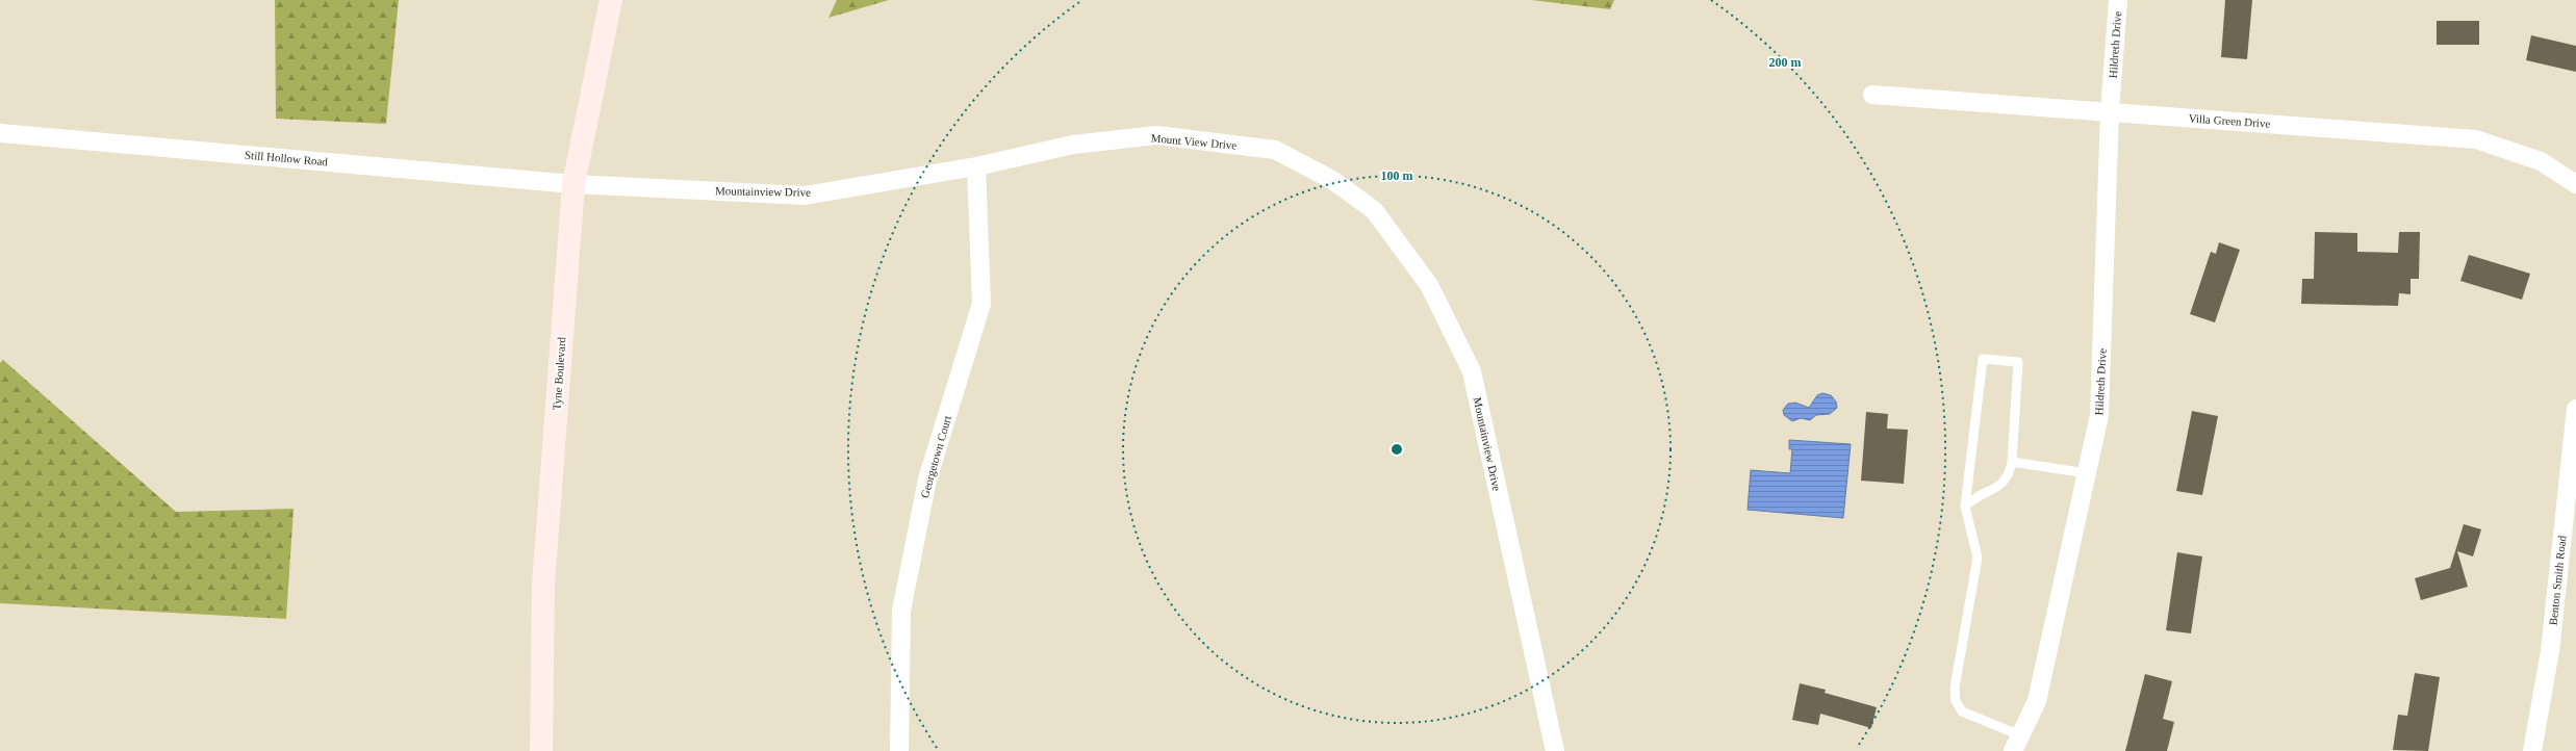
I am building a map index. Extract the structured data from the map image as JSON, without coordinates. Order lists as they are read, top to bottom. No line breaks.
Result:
{"streets":{"street":["Hildreth Drive","Villa Green Drive","Mount View Drive","Still Hollow Road","Mountainview Drive","Tyne Boulevard","Georgetown Court","Benton Smith Road"]},"crossings":[["Hildreth Drive","Villa Green Drive"],["Mount View Drive","Mountainview Drive"],["Mount View Drive","Georgetown Court"],["Still Hollow Road","Mountainview Drive"],["Still Hollow Road","Tyne Boulevard"],["Mountainview Drive","Tyne Boulevard"],["Mountainview Drive","Georgetown Court"]],"rings":["200 m","100 m"]}
